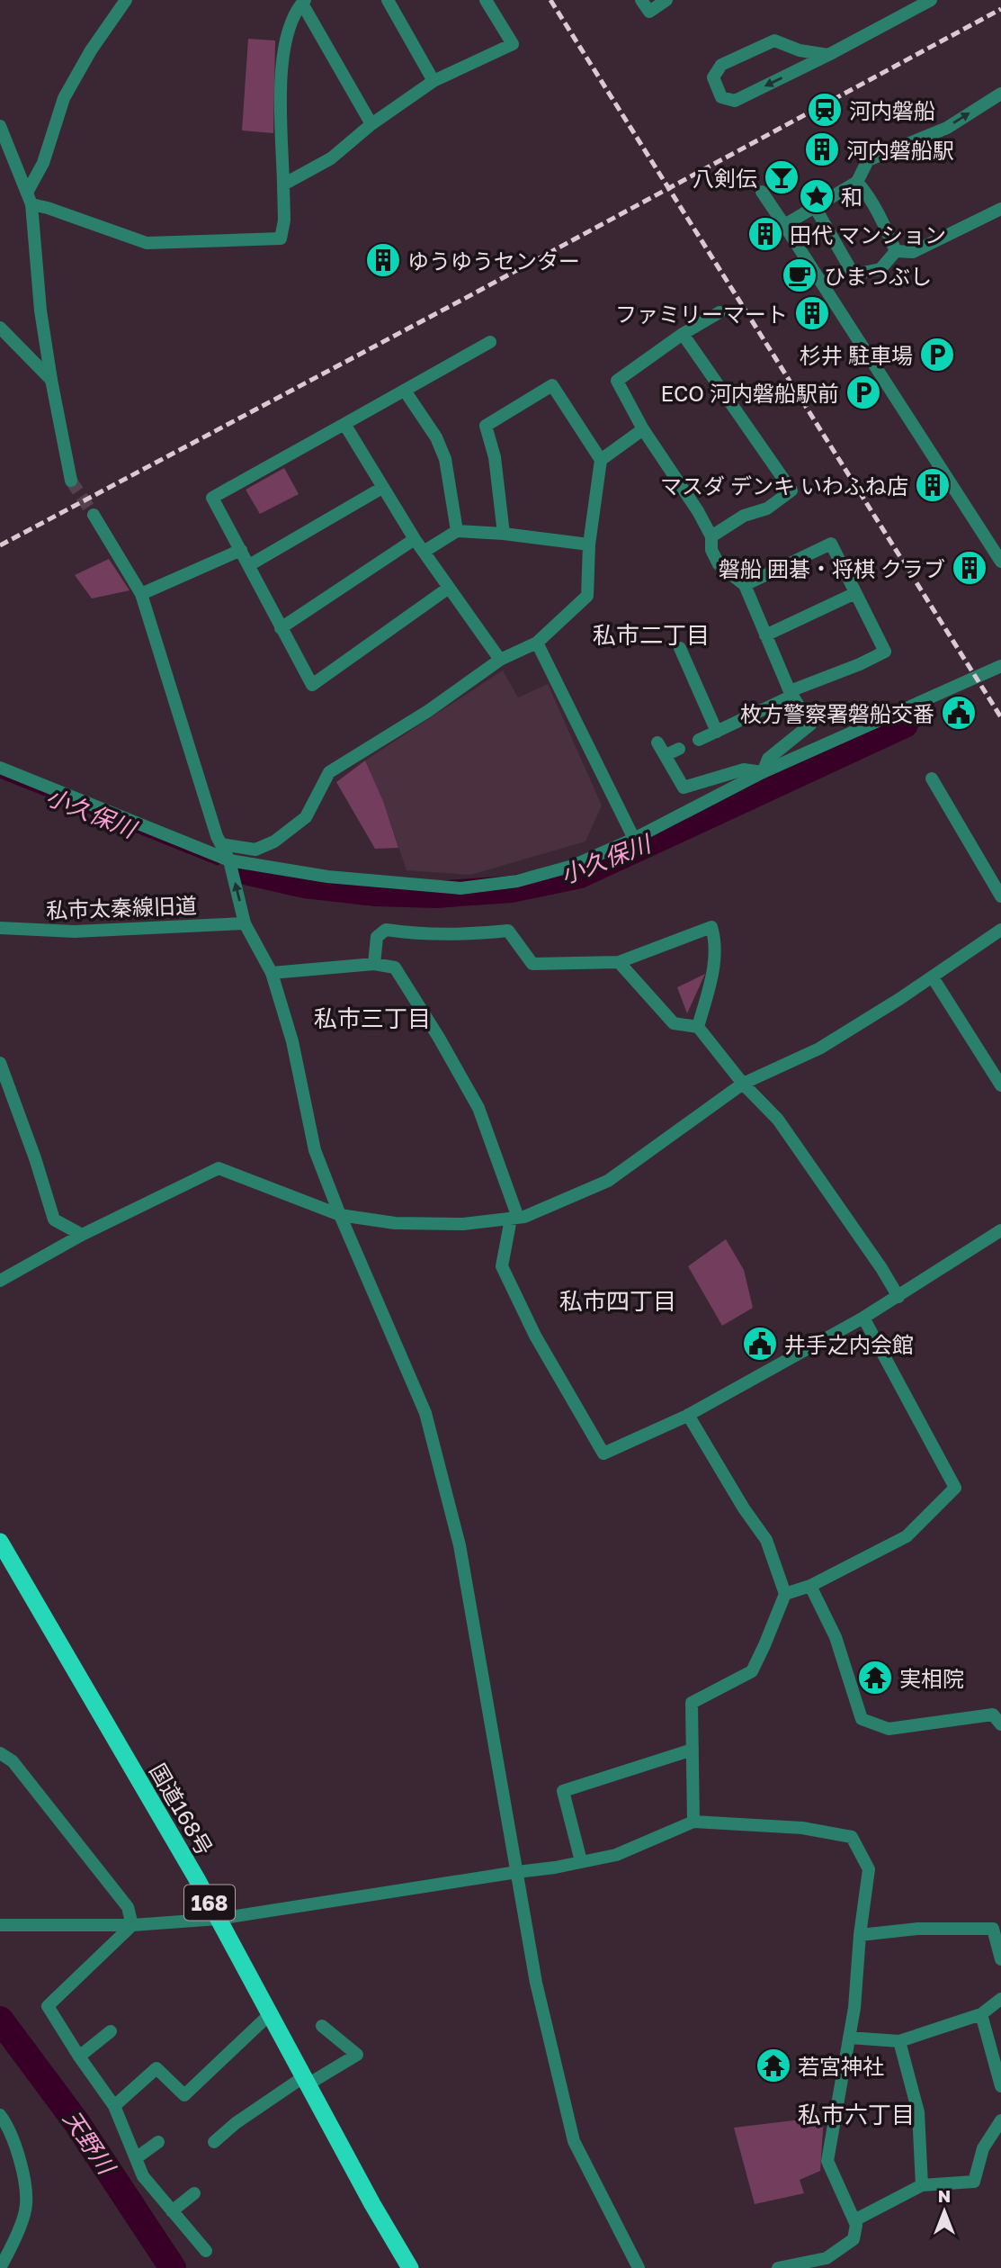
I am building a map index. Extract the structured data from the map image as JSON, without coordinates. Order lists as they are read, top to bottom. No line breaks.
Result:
{"streets":{"highway":["国道168号","168"],"street":["私市太秦線旧道"]},"districts":["私市二丁目","私市三丁目","私市四丁目","私市六丁目"],"water":["小久保川","天野川"],"places":{"station":["河内磐船"],"building":["河内磐船駅","田代 マンション","ゆうゆうセンター","ファミリーマート","マスダ デンキ いわふね店","磐船 囲碁・将棋 クラブ"],"bar":["八剣伝"],"place":["和"],"cafe":["ひまつぶし"],"parking":["杉井 駐車場","ECO 河内磐船駅前"],"public building":["枚方警察署磐船交番","井手之内会館"],"temple":["実相院","若宮神社"]},"north":"top"}
